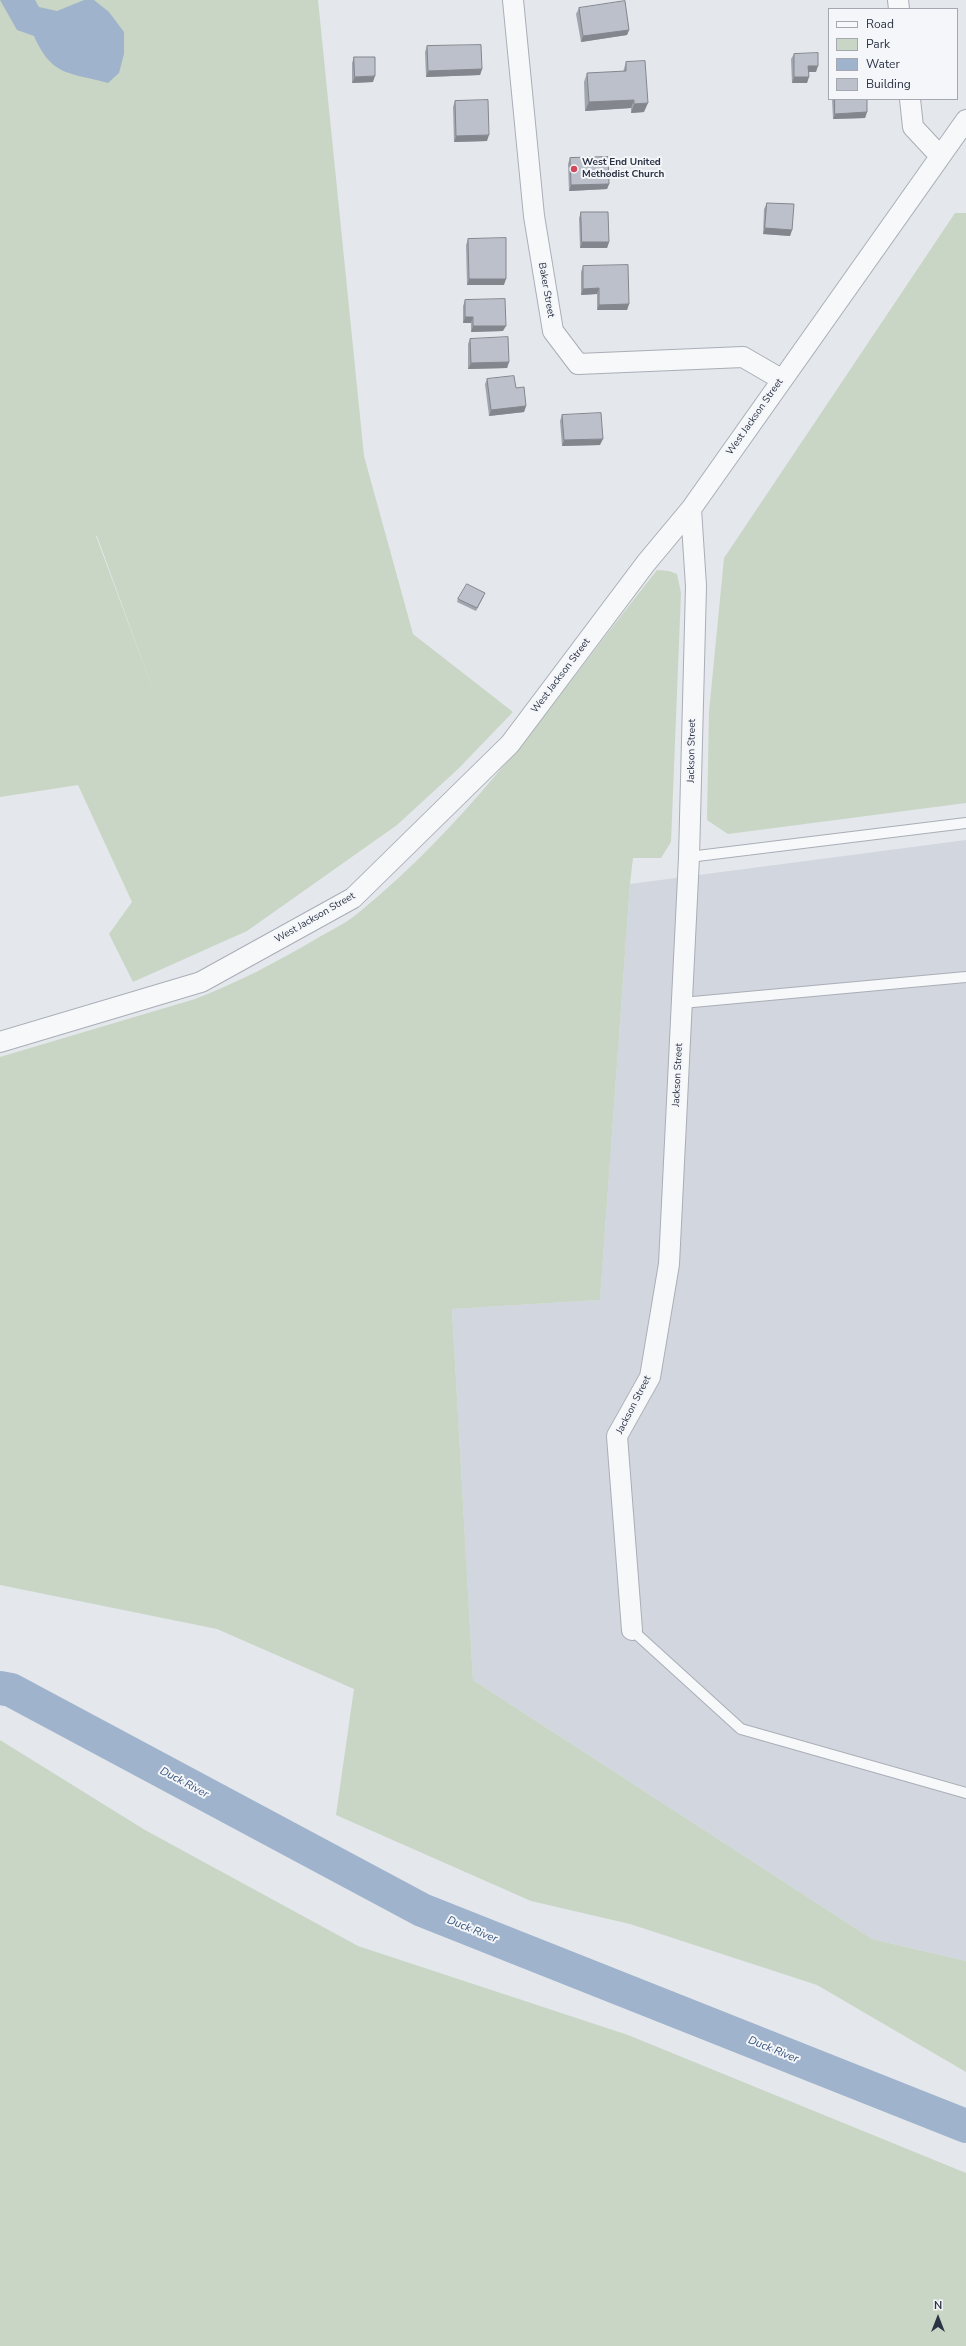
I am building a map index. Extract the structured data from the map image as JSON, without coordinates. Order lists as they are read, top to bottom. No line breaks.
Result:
{"streets":{"street":["Baker Street","West Jackson Street","Jackson Street"]},"crossings":[["Baker Street","West Jackson Street"],["West Jackson Street","Jackson Street"]],"water":["Duck River"],"places":["West End United Methodist Church"],"legend":["Road","Park","Water","Building"],"north":"top"}
